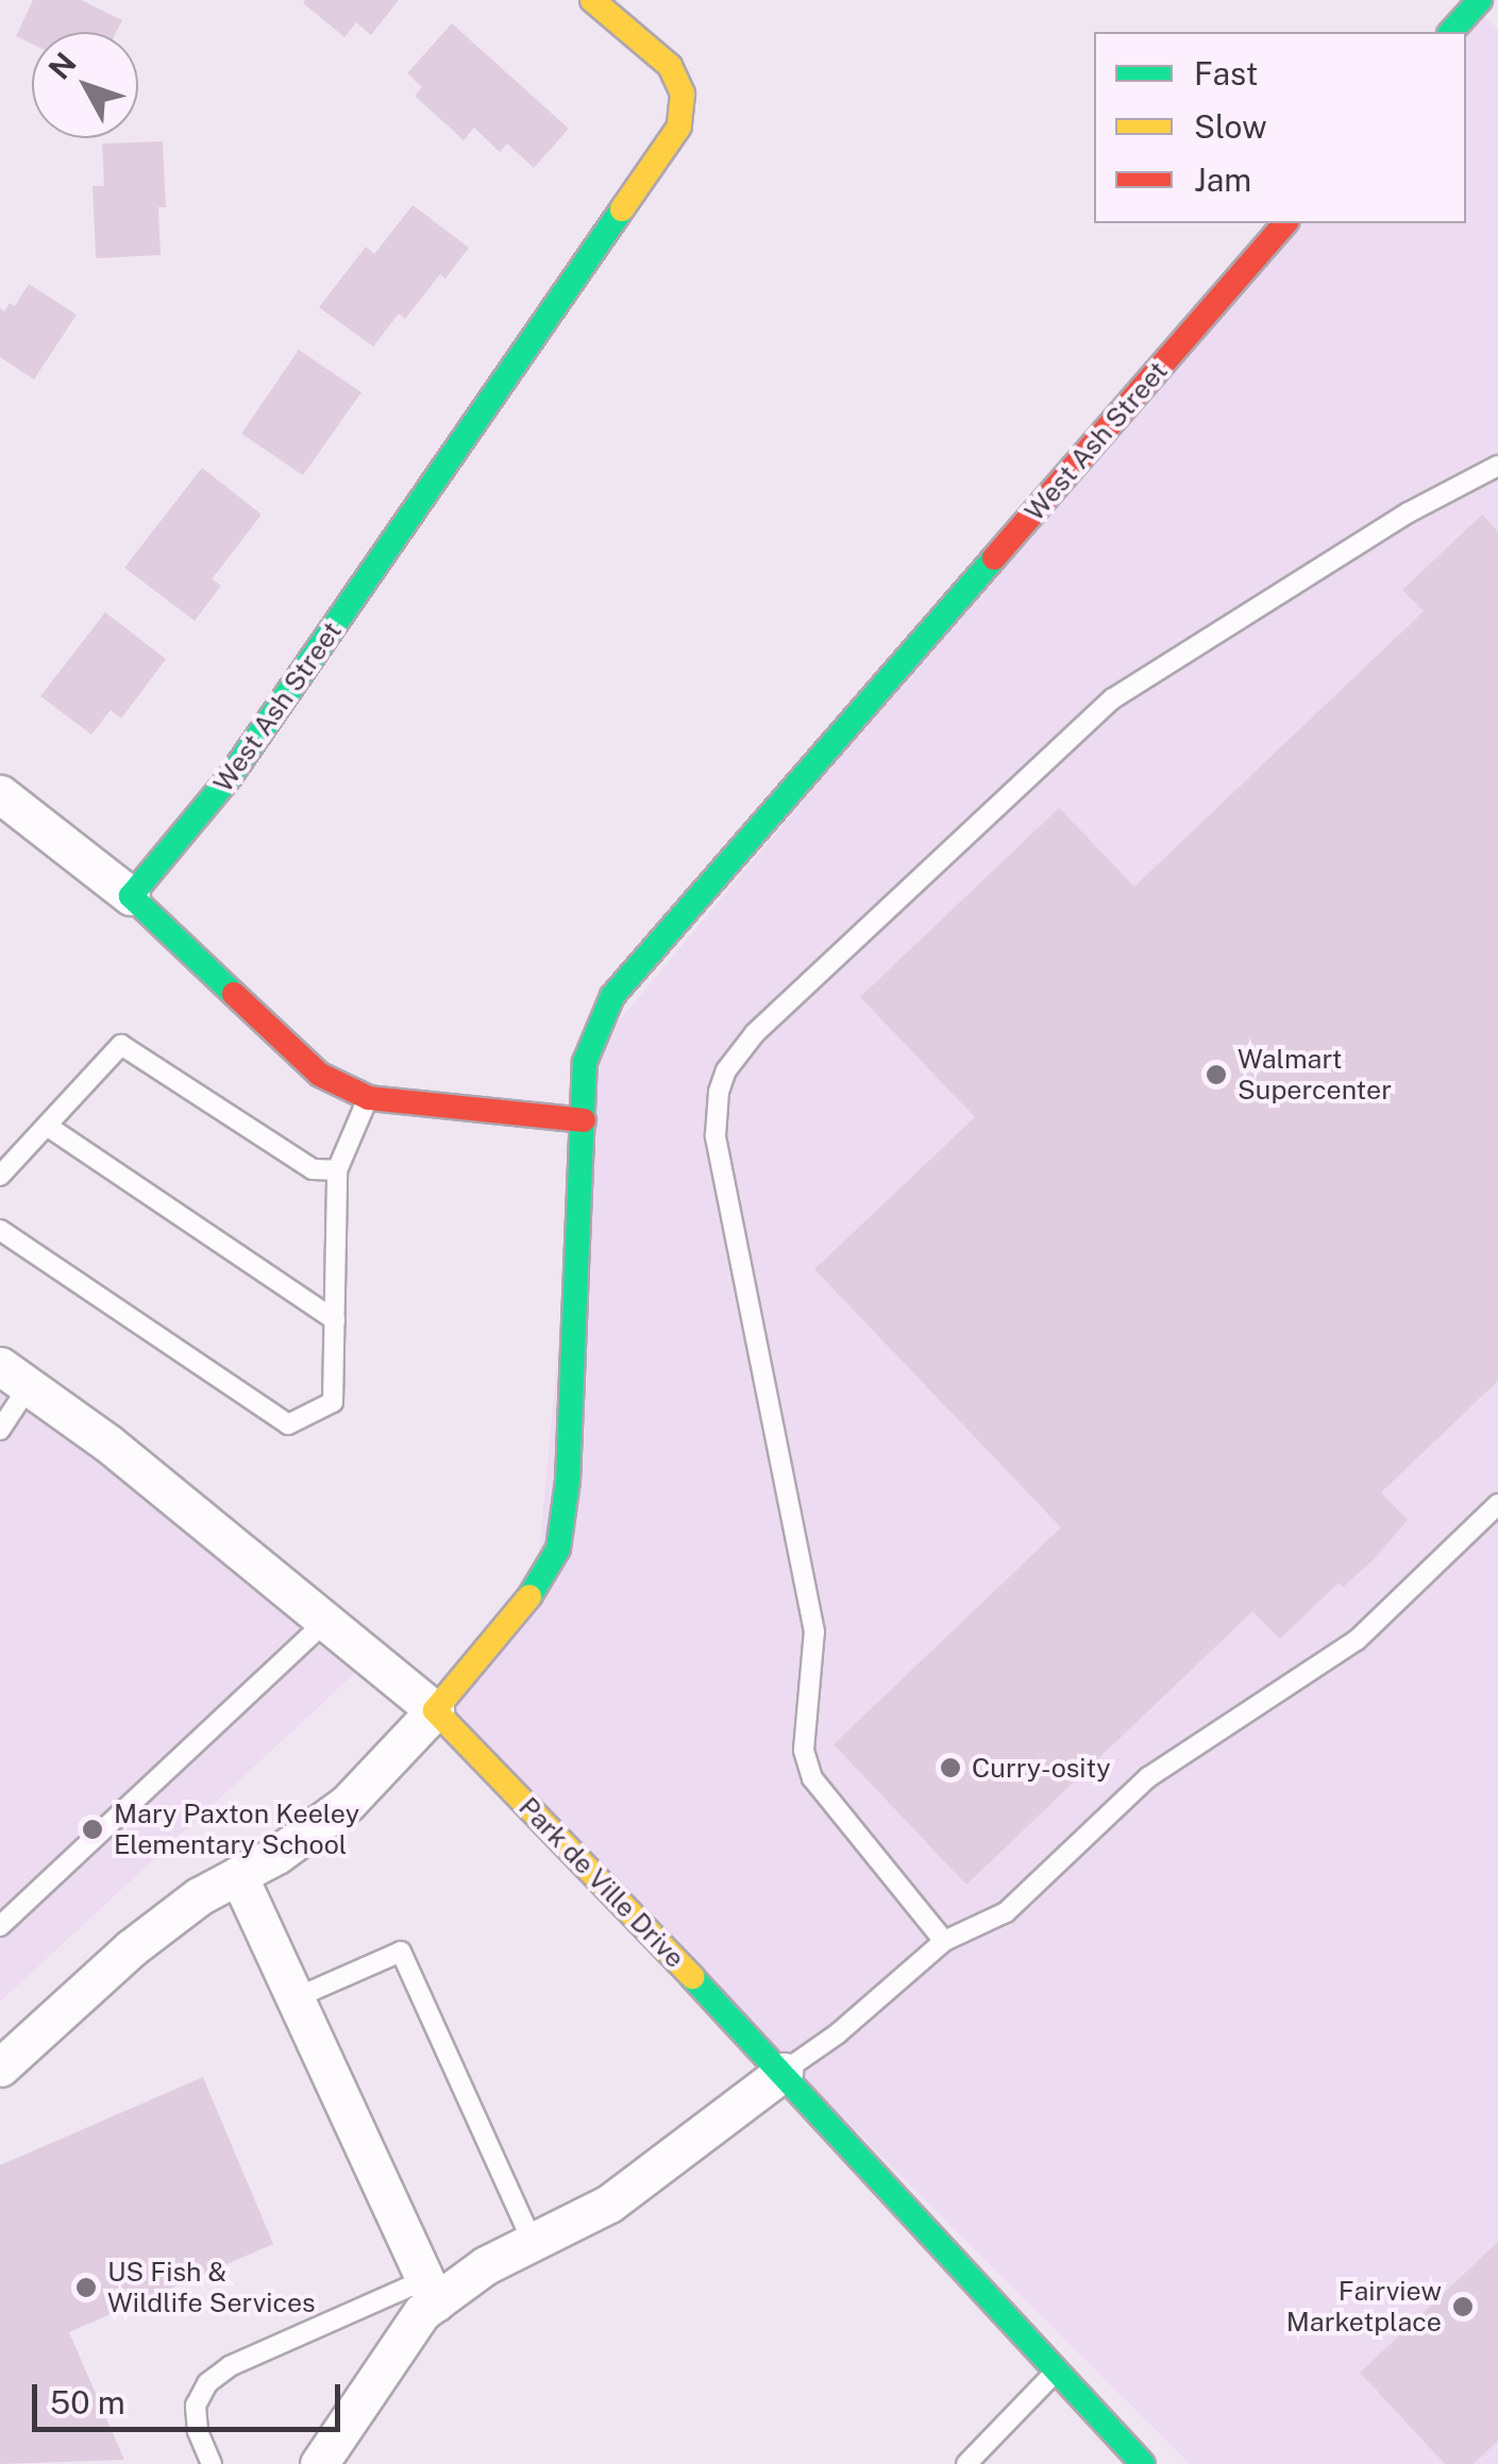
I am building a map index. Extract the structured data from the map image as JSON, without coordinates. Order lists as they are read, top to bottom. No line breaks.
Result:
{"streets":{"street":["West Ash Street","Park de Ville Drive"]},"crossings":[["West Ash Street","Park de Ville Drive"]],"places":["Walmart Supercenter","Curry-osity","Mary Paxton Keeley Elementary School","US Fish & Wildlife Services","Fairview Marketplace"],"legend":["Fast","Slow","Jam"],"scale_bar":"50 m","north":"top left"}
